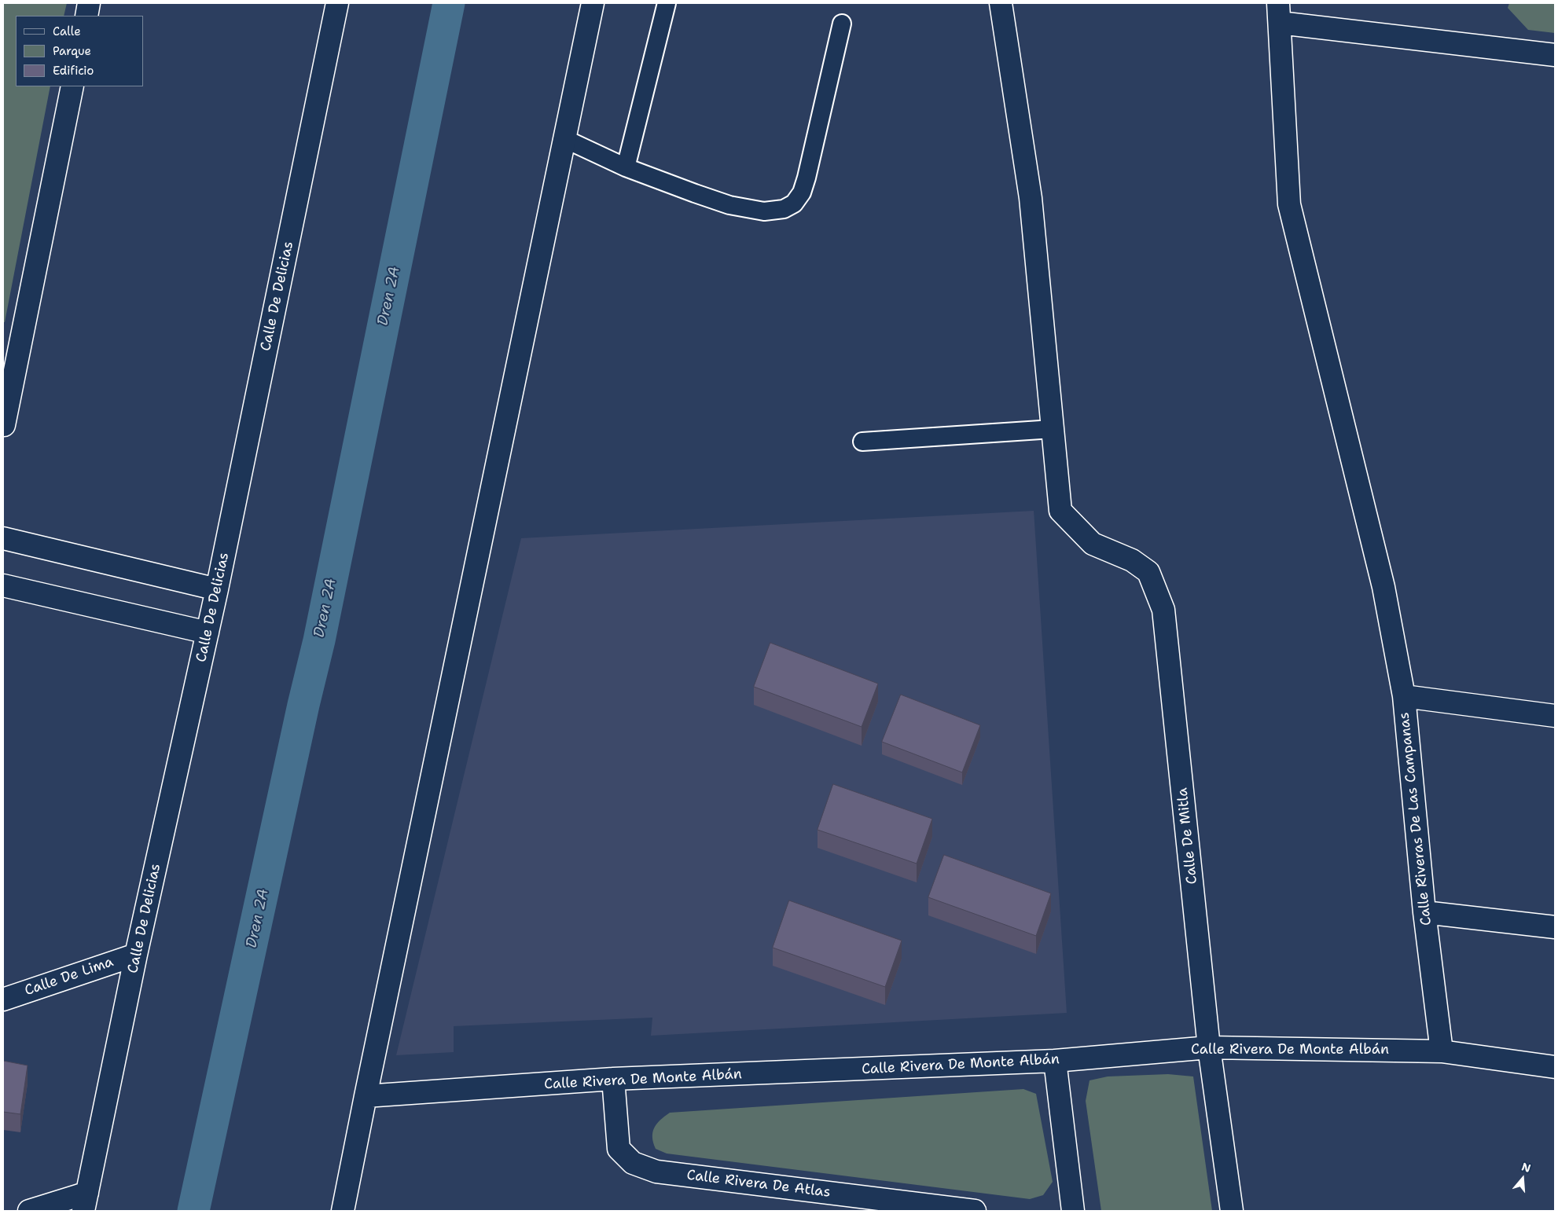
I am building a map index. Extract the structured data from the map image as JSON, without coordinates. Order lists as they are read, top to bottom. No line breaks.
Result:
{"streets":{"street":["Calle De Delicias","Calle Riveras De Las Campanas","Calle De Mitla","Calle De Lima","Calle Rivera De Monte Albán","Calle Rivera De Atlas"]},"crossings":[["Calle De Delicias","Calle De Lima"],["Calle Riveras De Las Campanas","Calle Rivera De Monte Albán"],["Calle De Mitla","Calle Rivera De Monte Albán"],["Calle Rivera De Monte Albán","Calle Rivera De Atlas"]],"water":["Dren 2A"],"legend":["Calle","Parque","Edificio"],"north":"top"}
